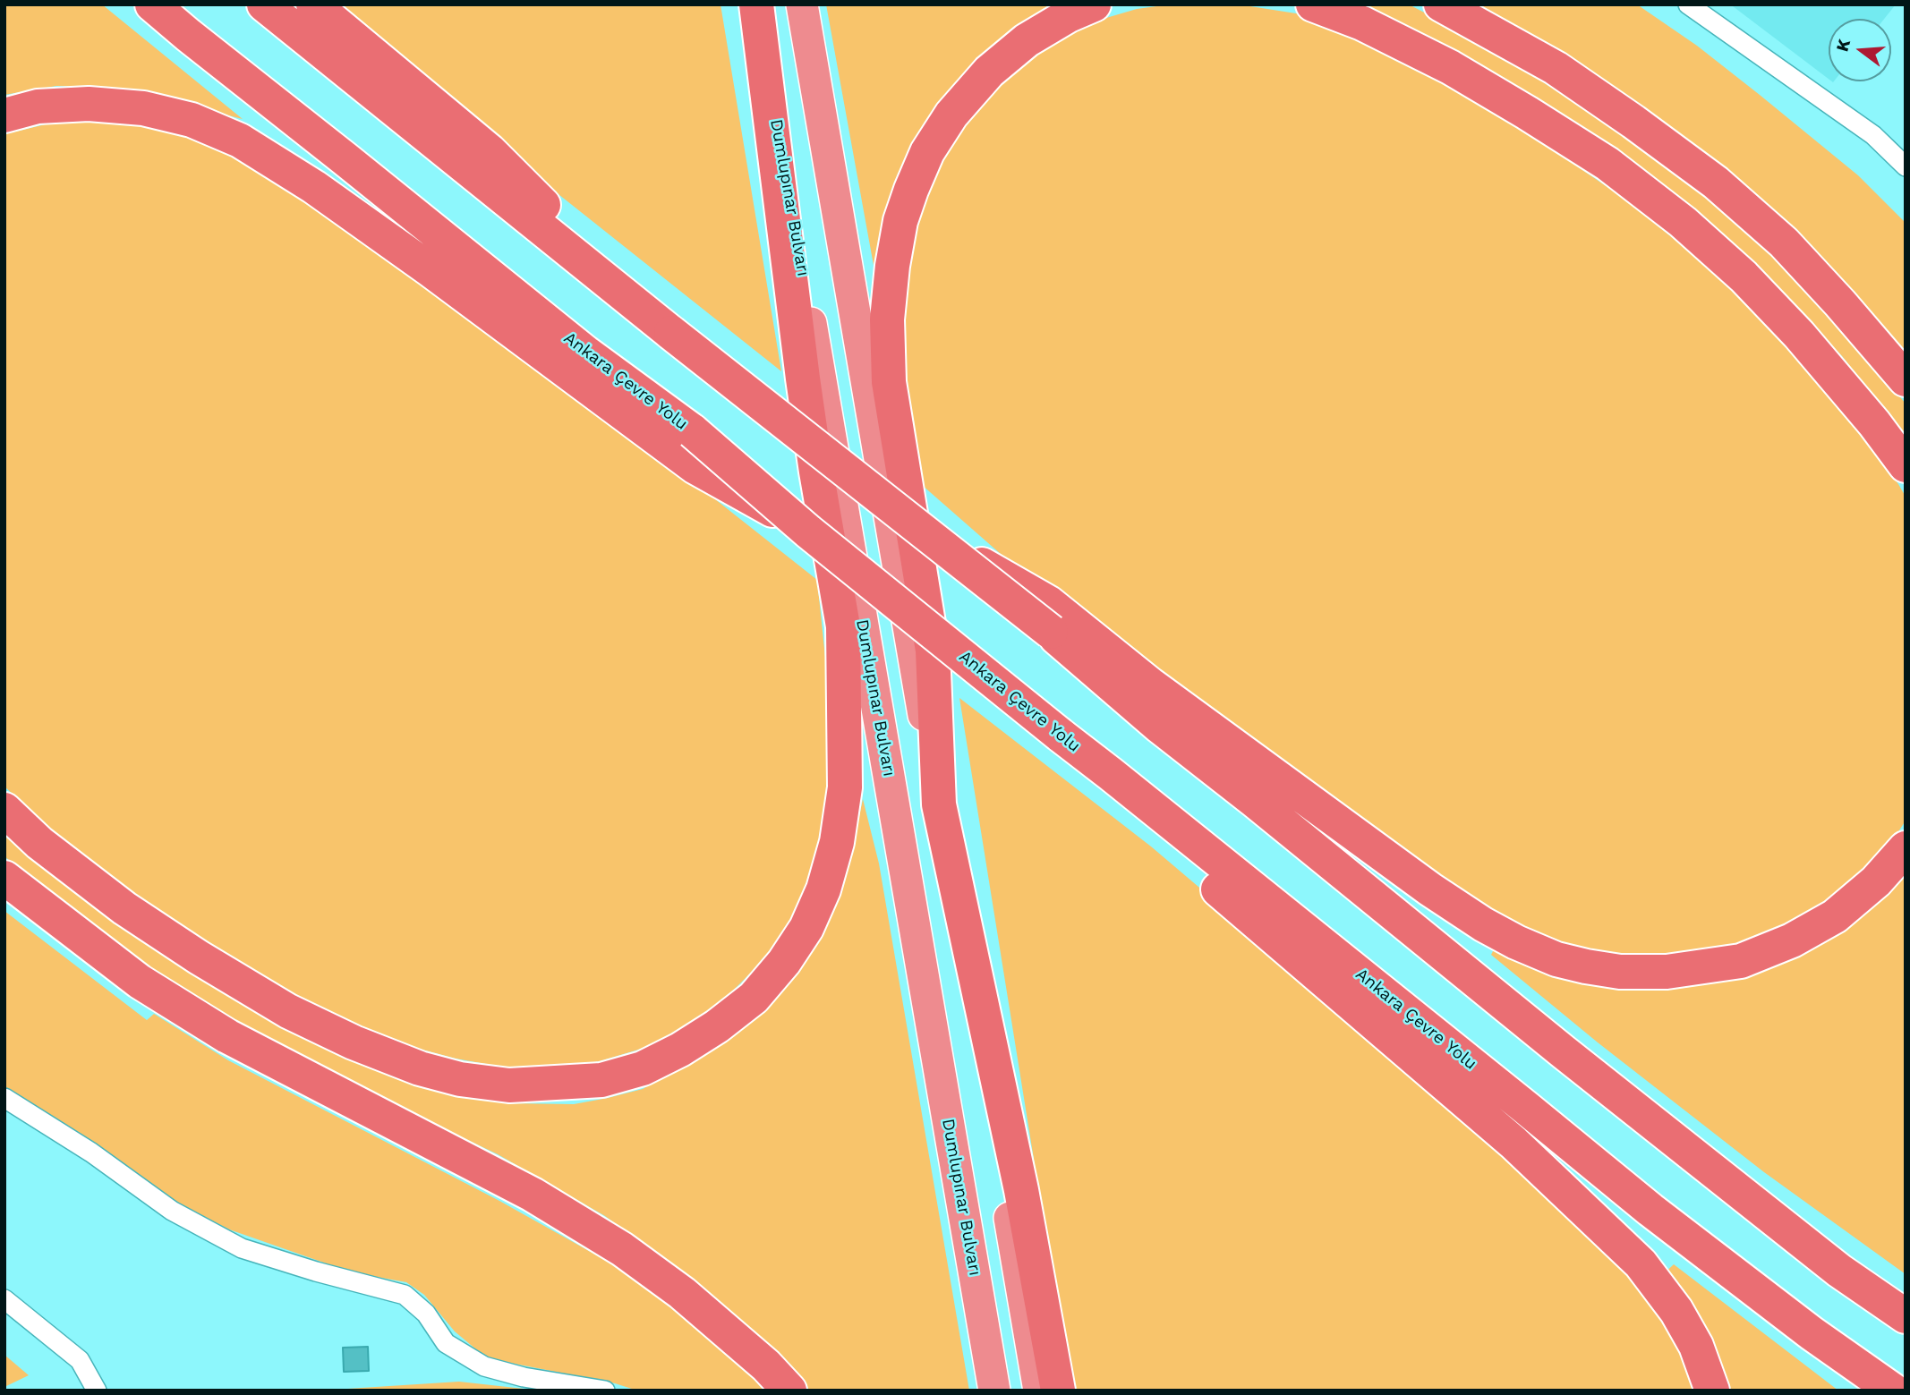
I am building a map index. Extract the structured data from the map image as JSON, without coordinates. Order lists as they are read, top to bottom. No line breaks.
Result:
{"streets":{"highway":["Dumlupınar Bulvarı","Ankara Çevre Yolu"]},"north":"left"}
